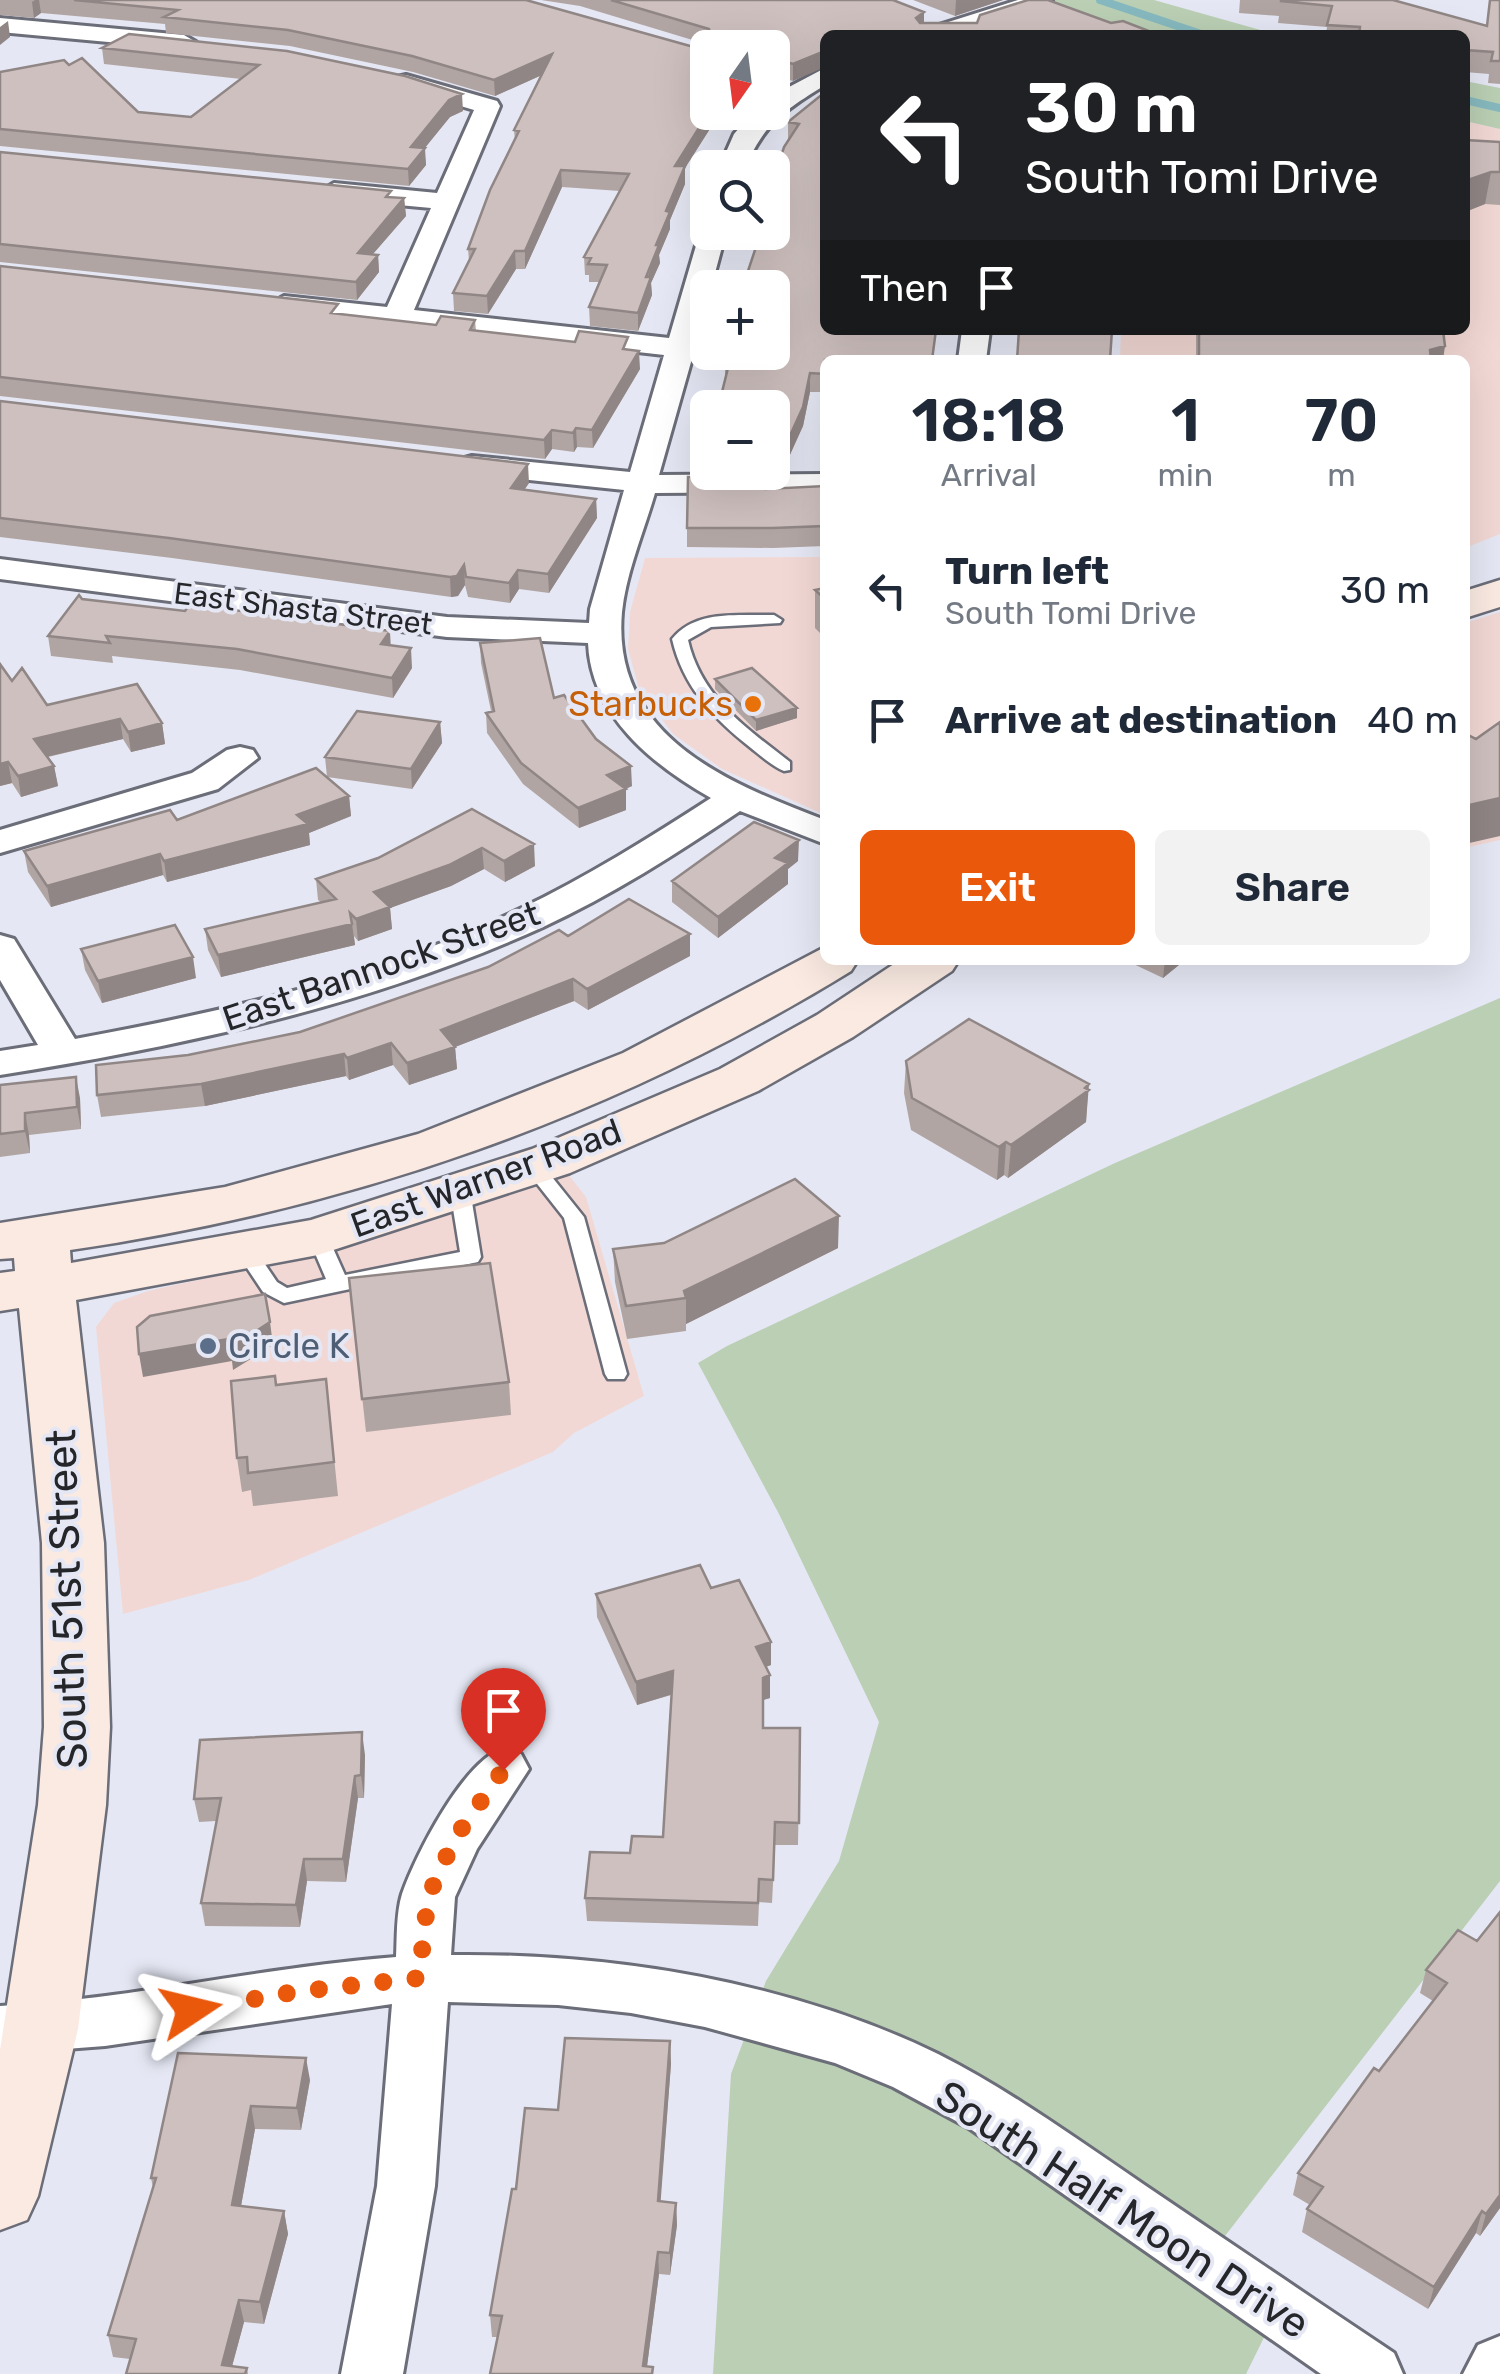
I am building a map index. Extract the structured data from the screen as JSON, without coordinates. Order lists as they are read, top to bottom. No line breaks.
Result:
{"streets":{"main road":["East Warner Road","South 51st Street"],"street":["East Shasta Street","East Bannock Street","South Half Moon Drive"]},"crossings":[["East Warner Road","South 51st Street"],["South 51st Street","South Half Moon Drive"]],"places":["Starbucks","Circle K"],"north":"bottom","page":{"map_buttons":["+","−"],"turn":["30 m","South Tomi Drive"],"then":"Then","eta":["18:18","Arrival","1","min","70","m"],"list":[{"name":"Turn left","note":"South Tomi Drive","value":"30 m"},{"name":"Arrive at destination","value":"40 m"}],"buttons":["Exit","Share"]}}
